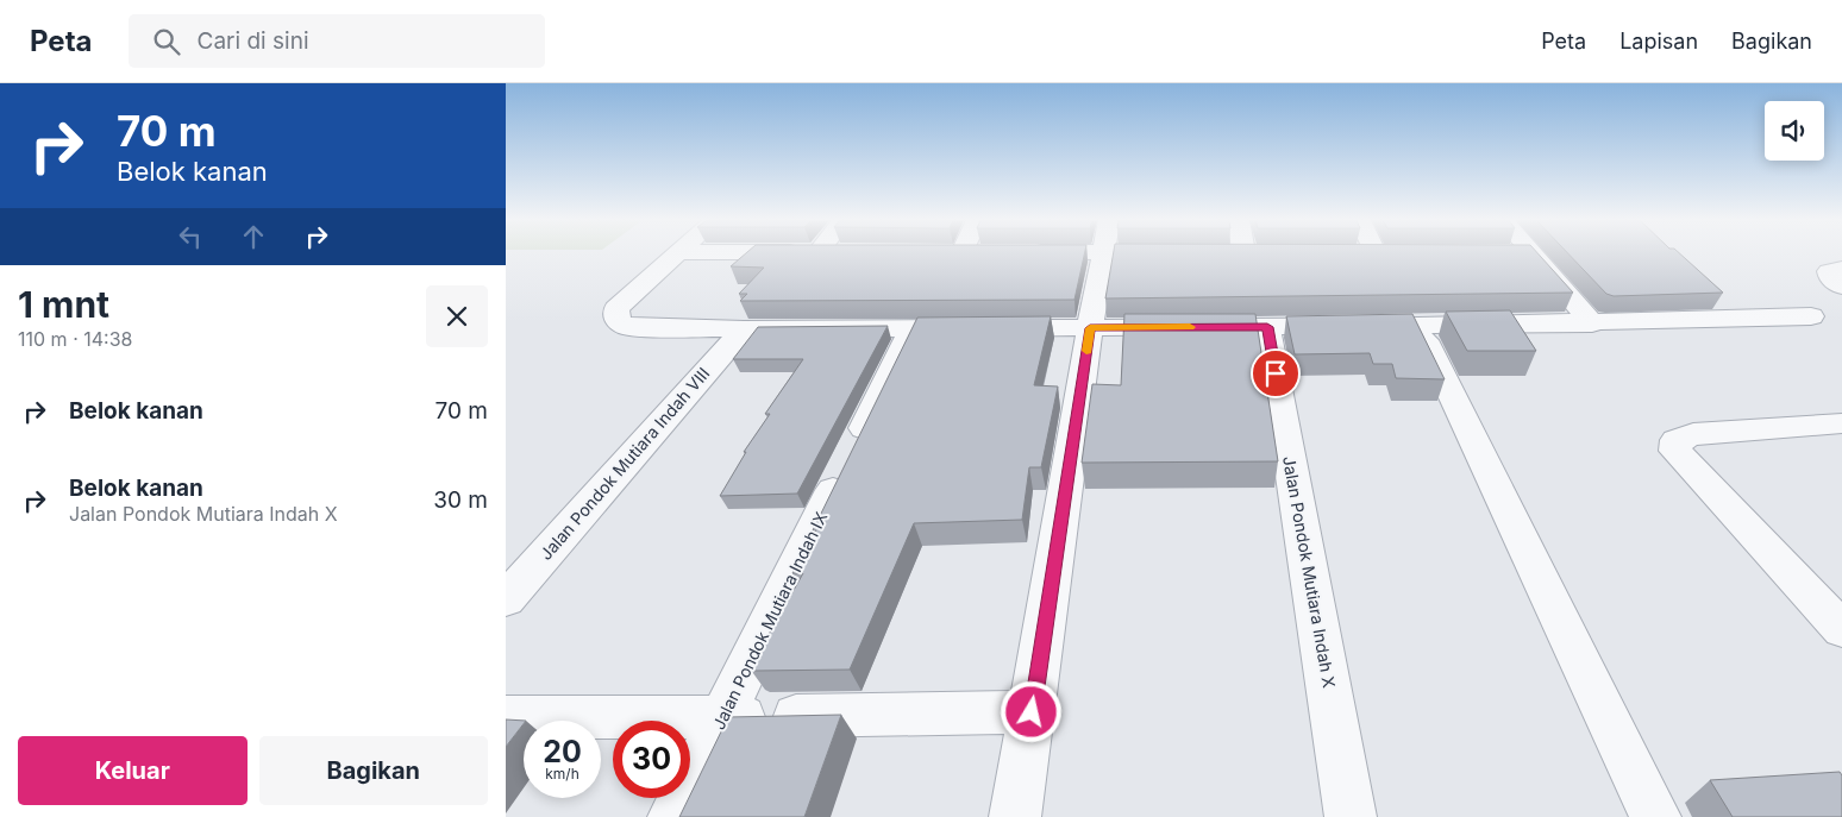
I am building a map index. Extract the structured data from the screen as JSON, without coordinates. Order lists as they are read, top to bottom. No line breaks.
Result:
{"streets":{"street":["Jalan Pondok Mutiara Indah VIII","Jalan Pondok Mutiara Indah X","Jalan Pondok Mutiara Indah IX"]},"page":{"header":"Peta","search":"Cari di sini","nav":["Peta","Lapisan","Bagikan"],"turn":["70 m","Belok kanan"],"heading":["1 mnt","110 m · 14:38"],"list":[{"name":"Belok kanan","value":"70 m"},{"name":"Belok kanan","note":"Jalan Pondok Mutiara Indah X","value":"30 m"}],"speed":"20 km/h","limit":"30","buttons":["Keluar","Bagikan"]}}
